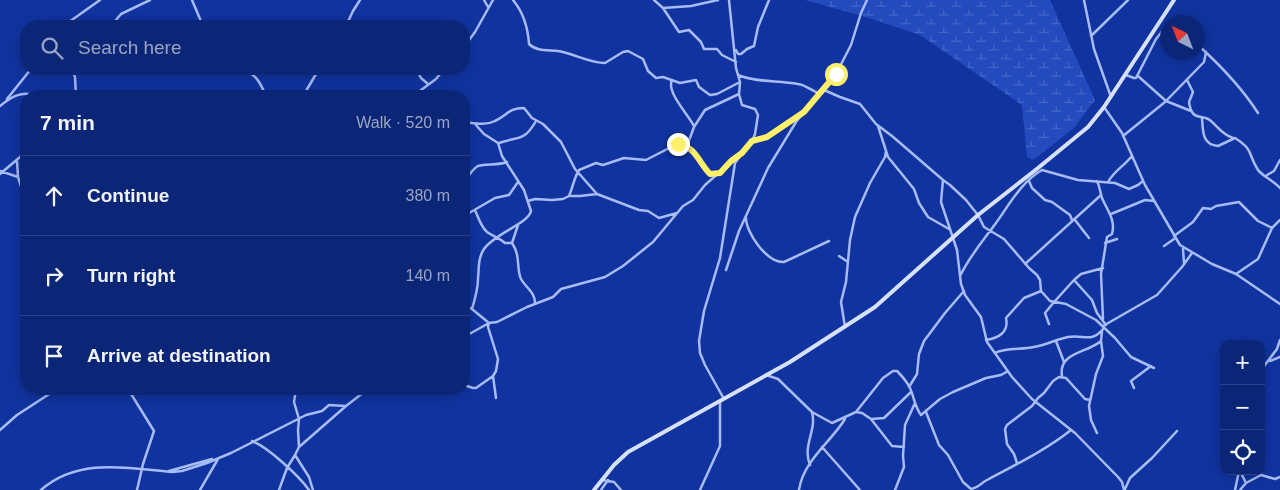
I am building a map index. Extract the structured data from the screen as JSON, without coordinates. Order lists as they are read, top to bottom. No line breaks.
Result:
{"north":"top left","page":{"search":"Search here","heading":["7 min","Walk · 520 m"],"list":[["Continue","380 m"],["Turn right","140 m"],"Arrive at destination"],"map_buttons":["+","−"]}}
